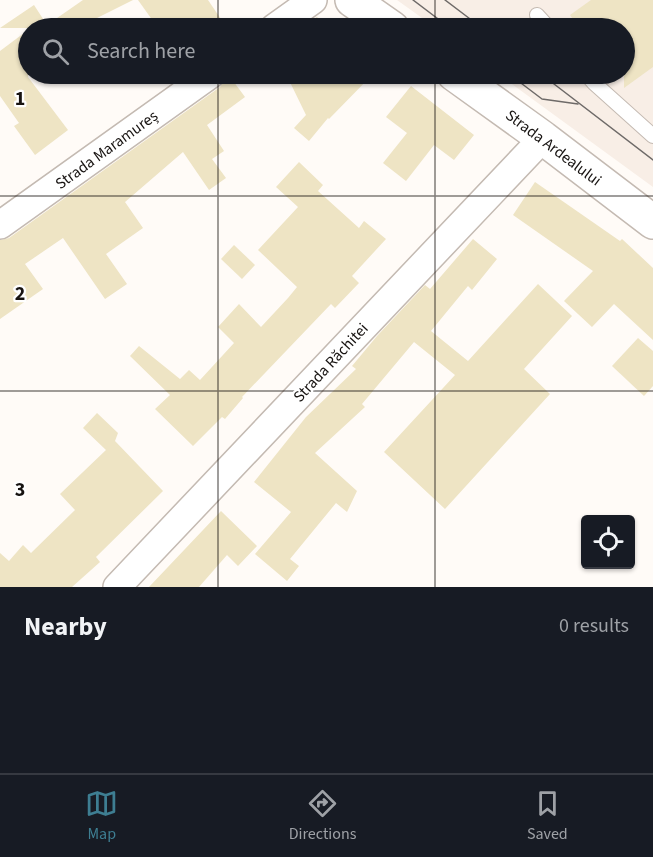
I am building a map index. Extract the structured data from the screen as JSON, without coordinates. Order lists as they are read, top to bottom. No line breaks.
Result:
{"streets":{"street":["Strada Ardealului","Strada Maramureș","Strada Răchitei"]},"crossings":[["Strada Ardealului","Strada Răchitei"]],"page":{"search":"Search here","heading":["Nearby","0 results"],"nav":["Map","Directions","Saved"]},"grid":{"rows":["1","2","3"]}}
